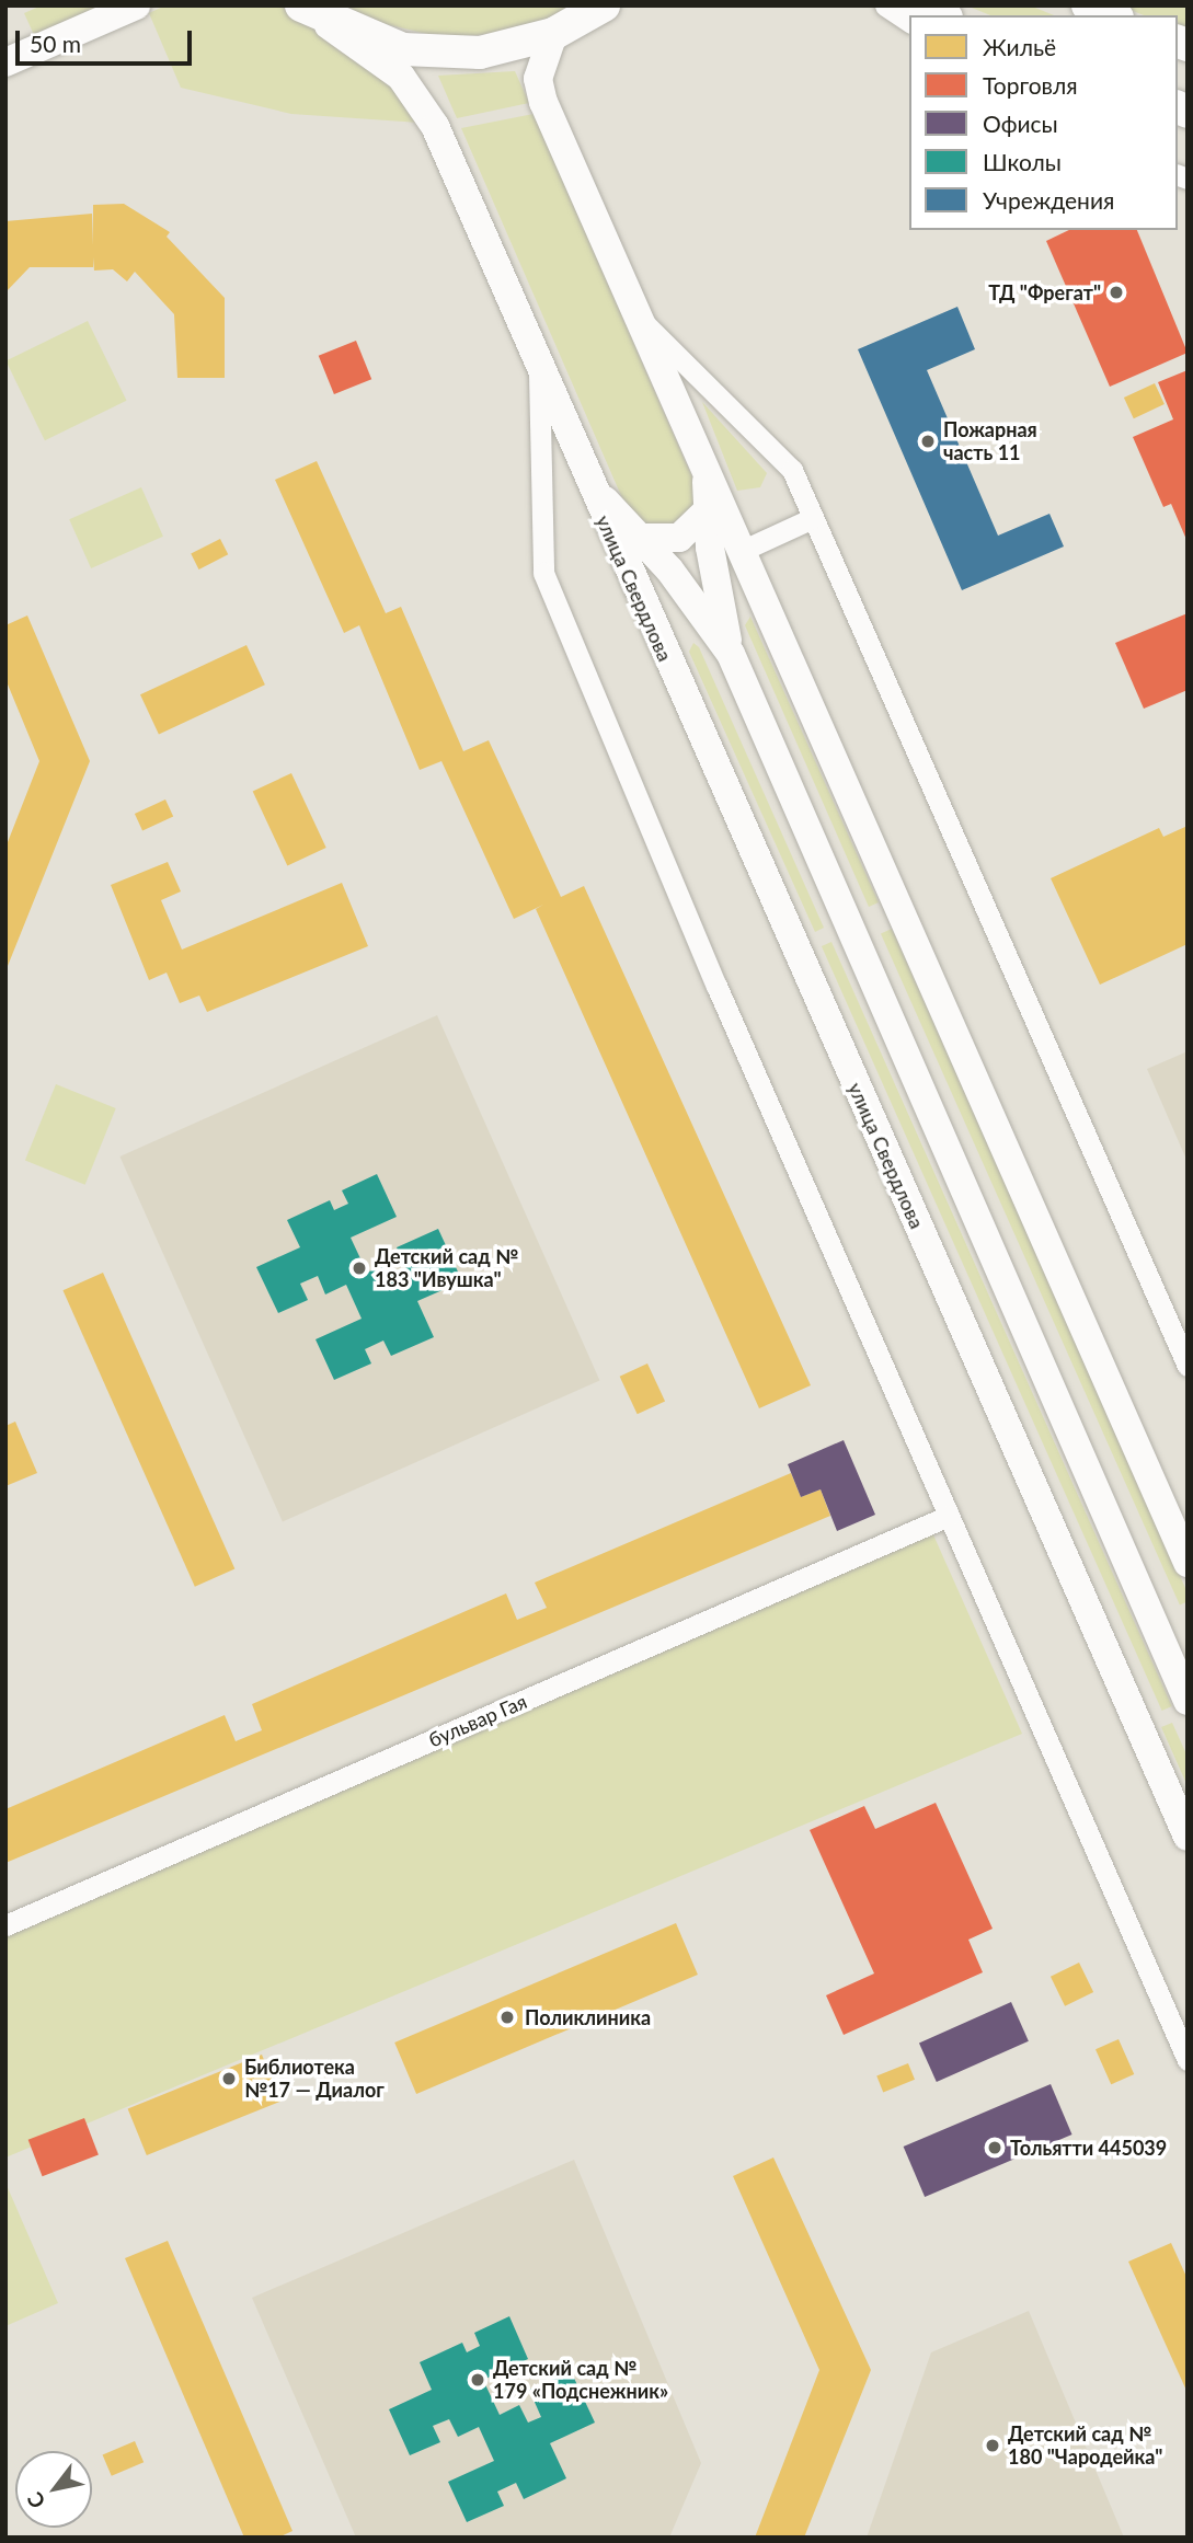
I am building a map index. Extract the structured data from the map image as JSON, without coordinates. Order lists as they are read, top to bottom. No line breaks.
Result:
{"streets":{"main road":["улица Свердлова"],"street":["бульвар Гая"]},"places":["ТД \"Фрегат\"","Пожарная часть 11","Детский сад № 183 \"Ивушка\"","Поликлиника","Библиотека №17 — Диалог","Тольятти 445039","Детский сад № 179 «Подснежник»","Детский сад № 180 \"Чародейка\""],"legend":["Жильё","Торговля","Офисы","Школы","Учреждения"],"scale_bar":"50 m","north":"bottom left"}
